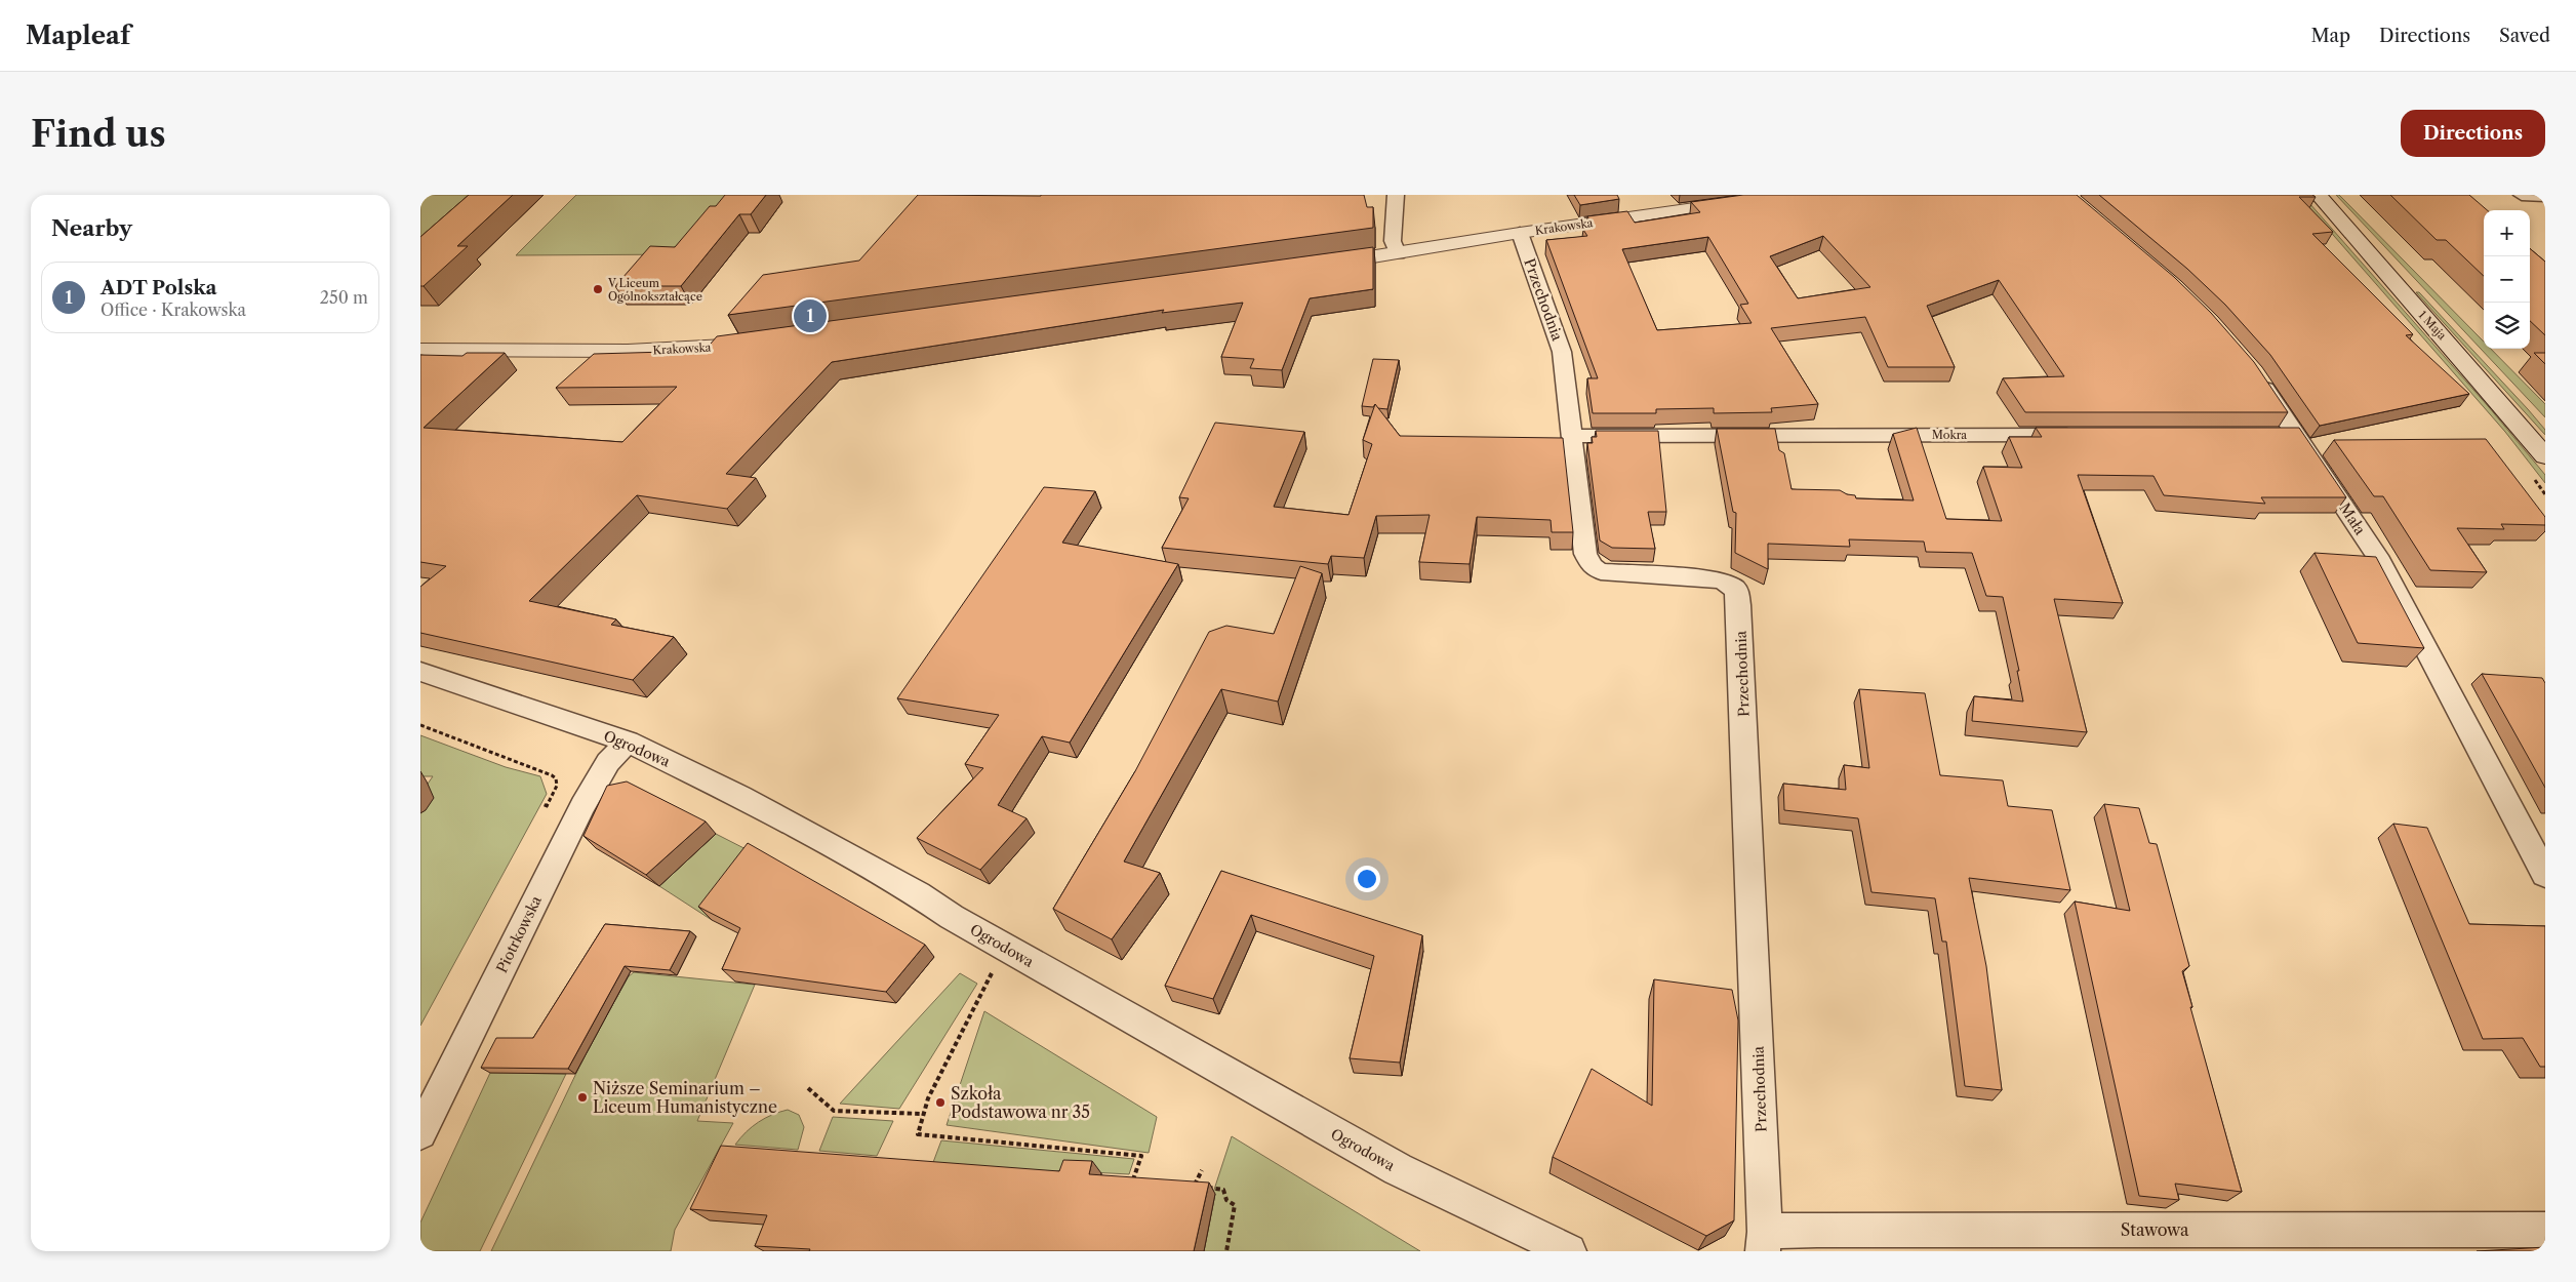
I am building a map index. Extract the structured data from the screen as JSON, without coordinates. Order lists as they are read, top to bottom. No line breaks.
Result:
{"streets":{"street":["Krakowska","Przechodnia","1 Maja","Mokra","Mała","Ogrodowa","Piotrkowska","Stawowa"]},"crossings":[["Krakowska","Przechodnia"],["Przechodnia","Mokra"],["Przechodnia","Stawowa"],["Ogrodowa","Piotrkowska"]],"places":["V Liceum Ogólnokształcące","Niższe Seminarium – Liceum Humanistyczne","Szkoła Podstawowa nr 35"],"page":{"header":"Mapleaf","nav":["Map","Directions","Saved"],"buttons":"Directions","title":"Find us","heading":"Nearby","map_buttons":["+","−"],"list":[{"mark":"1","name":"ADT Polska","note":"Office · Krakowska","value":"250 m"}],"pins":"1"}}
